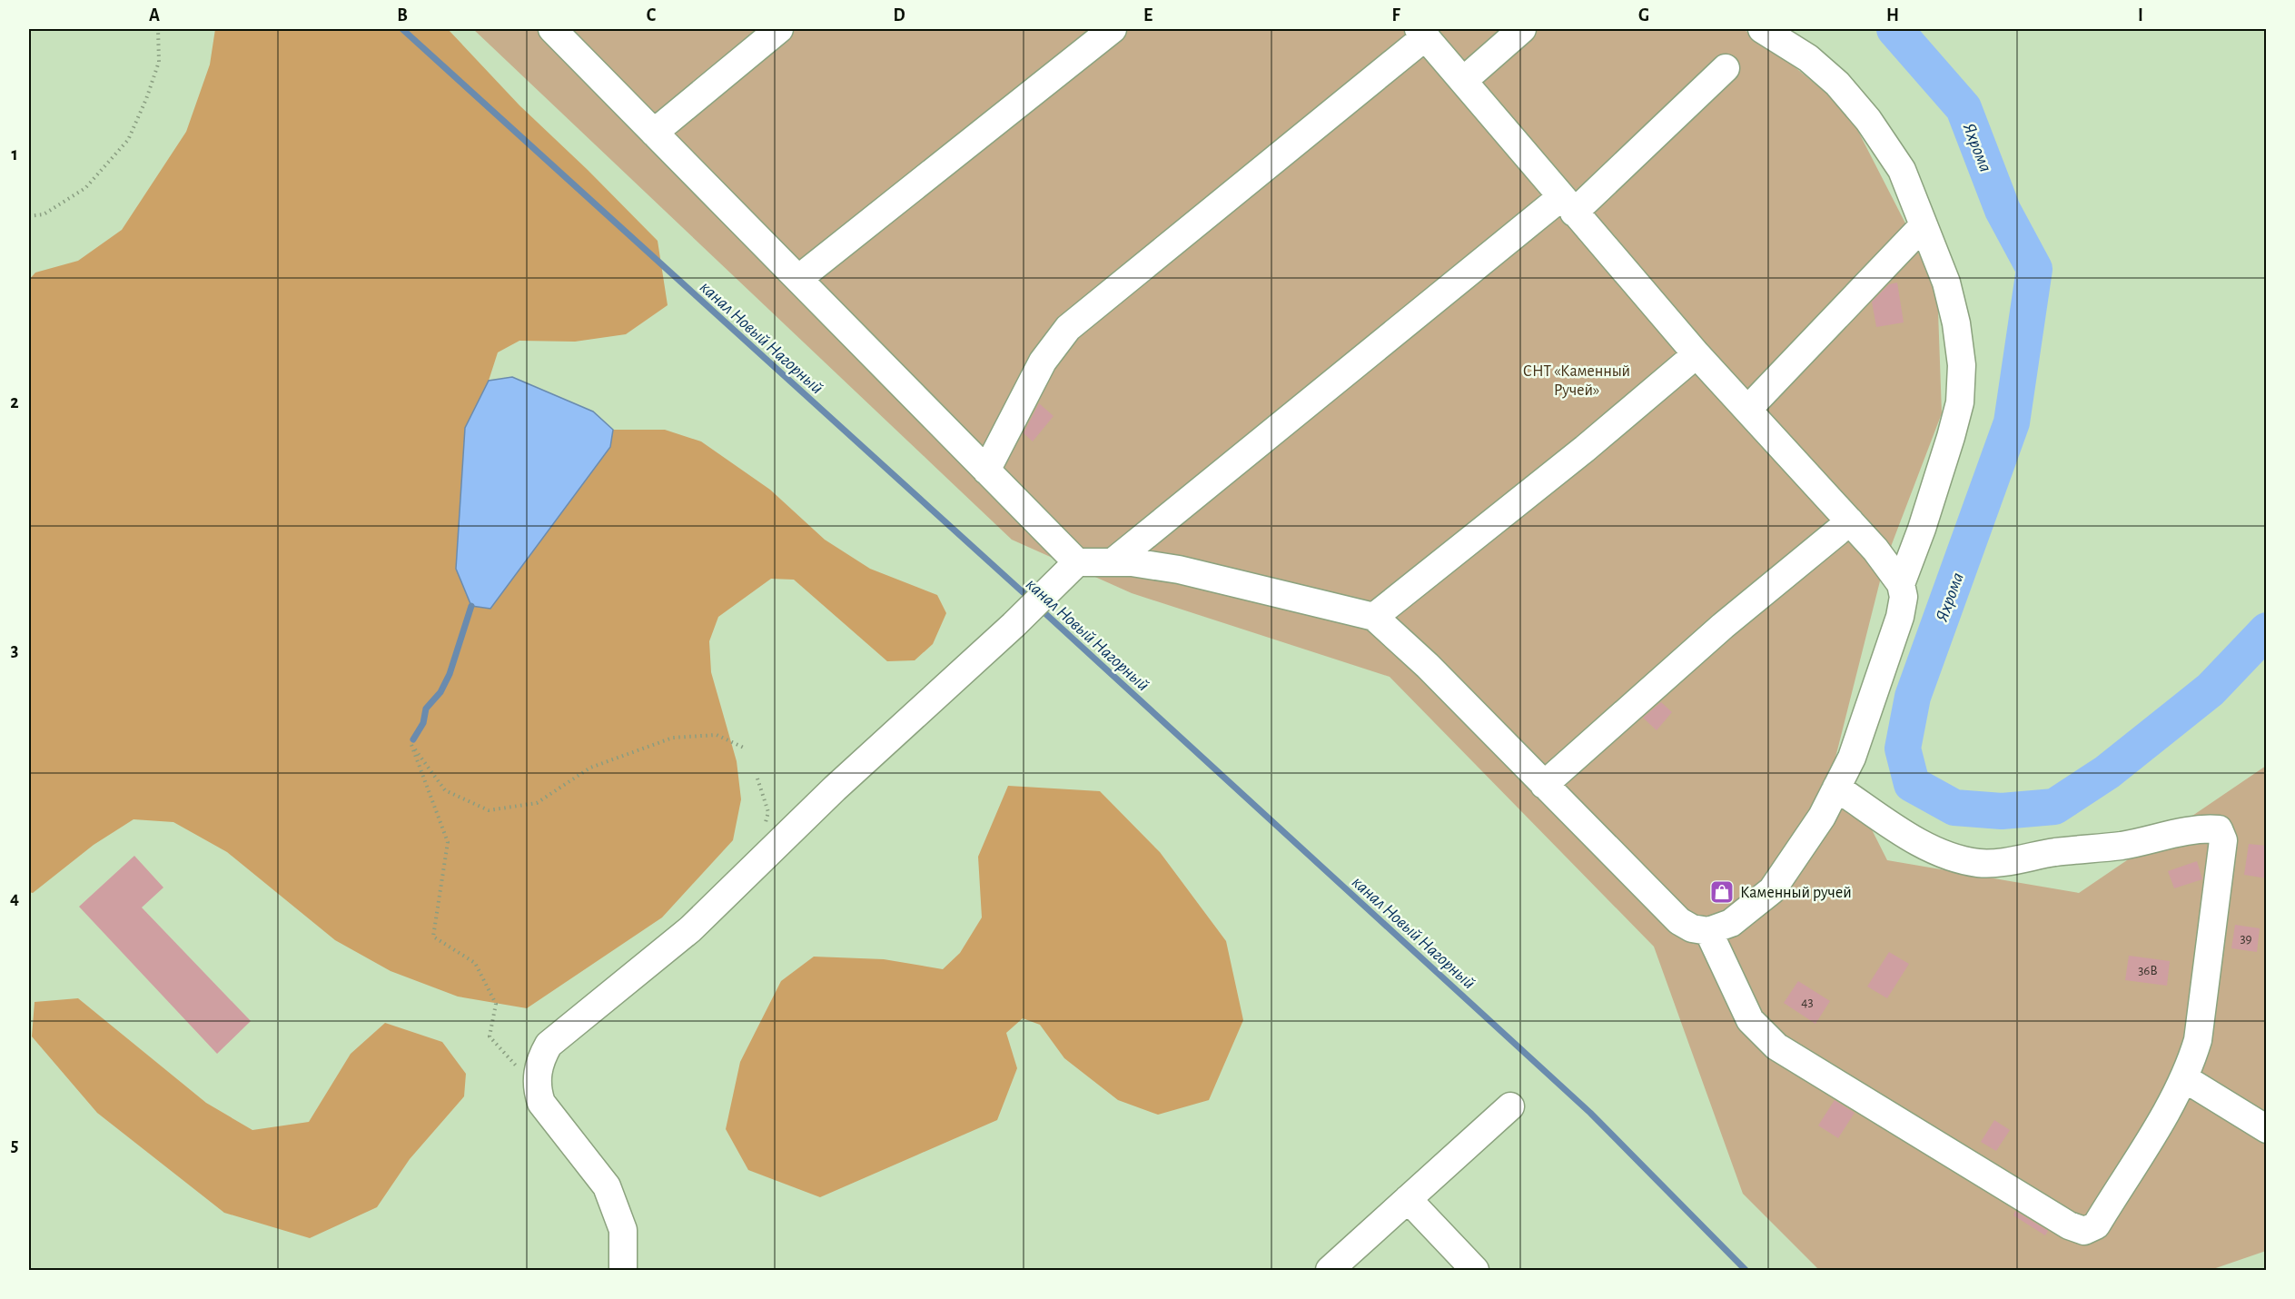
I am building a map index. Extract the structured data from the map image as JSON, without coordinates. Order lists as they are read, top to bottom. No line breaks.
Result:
{"water":["Яхрома","канал Новый Нагорный"],"parks":["СНТ «Каменный Ручей»"],"places":{"shop":["Каменный ручей"]},"house_numbers":["39","36В","43"],"grid":{"columns":["A","B","C","D","E","F","G","H","I"],"rows":["1","2","3","4","5"]}}
